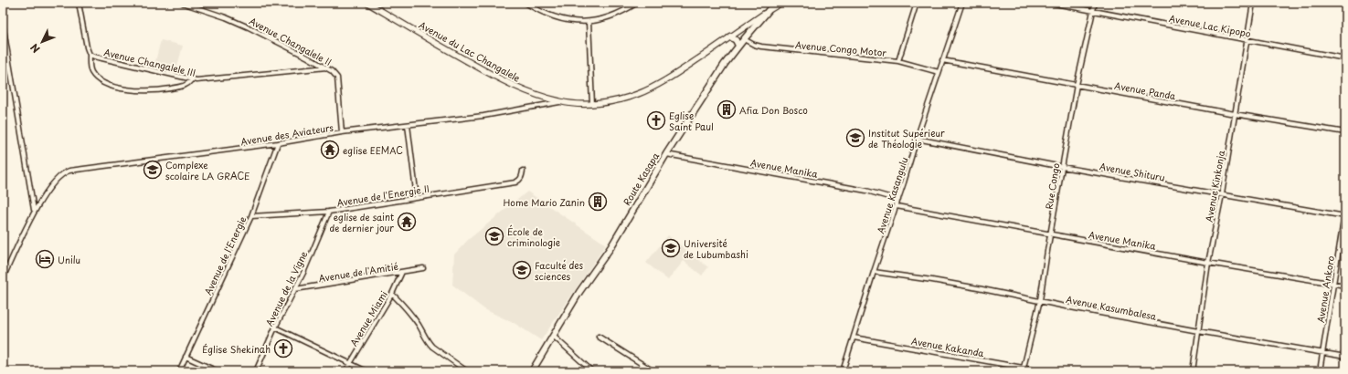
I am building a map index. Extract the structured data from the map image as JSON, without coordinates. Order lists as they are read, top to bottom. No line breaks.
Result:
{"streets":{"main road":["Route Kasapa"],"street":["Avenue Lac Kipopo","Avenue Changalele II","Avenue Congo Motor","Avenue du Lac Changalele","Avenue Changalele III","Avenue Panda","Avenue des Aviateurs","Avenue Manika","Avenue Shituru","Rue Congo","Avenue Kinkonja","Avenue de l'Energie II","Avenue Kasangulu","Avenue de l'Energie","Avenue de l'Amitié","Avenue de la Vigne","Avenue Ankoro","Avenue Kasumbalesa","Avenue Miami","Avenue Kakanda"]},"crossings":[["Avenue Lac Kipopo","Rue Congo"],["Avenue Lac Kipopo","Avenue Kinkonja"],["Avenue Changalele II","Avenue Changalele III"],["Avenue Changalele II","Avenue des Aviateurs"],["Avenue Congo Motor","Route Kasapa"],["Avenue du Lac Changalele","Avenue des Aviateurs"],["Avenue du Lac Changalele","Route Kasapa"],["Avenue Panda","Rue Congo"],["Avenue Panda","Avenue Kinkonja"],["Avenue Panda","Avenue Kasangulu"],["Avenue des Aviateurs","Avenue de l'Energie"],["Avenue Manika","Route Kasapa"],["Avenue Manika","Rue Congo"],["Avenue Manika","Avenue Kinkonja"],["Avenue Manika","Avenue Kasangulu"],["Avenue Manika","Avenue Ankoro"],["Avenue Shituru","Rue Congo"],["Avenue Shituru","Avenue Kinkonja"],["Avenue Shituru","Avenue Kasangulu"],["Avenue Shituru","Avenue Ankoro"],["Rue Congo","Avenue Kasumbalesa"],["Rue Congo","Avenue Kakanda"],["Avenue Kinkonja","Avenue Kasumbalesa"],["Avenue de l'Energie II","Avenue de l'Energie"],["Avenue de l'Energie II","Avenue de la Vigne"],["Avenue Kasangulu","Avenue Kasumbalesa"],["Avenue Kasangulu","Avenue Kakanda"],["Avenue de l'Amitié","Avenue de la Vigne"],["Avenue de l'Amitié","Avenue Miami"],["Avenue Ankoro","Avenue Kasumbalesa"]],"places":{"building":["Afia Don Bosco","Home Mario Zanin"],"church":["Eglise Saint Paul","Église Shekinah"],"school or university":["Institut Supérieur de Théologie","Complexe scolaire LA GRACE","École de criminologie","Université de Lubumbashi","Faculté des sciences"],"temple":["eglise EEMAC","eglise de saint de dernier jour"],"hotel":["Unilu"]},"north":"bottom left"}
